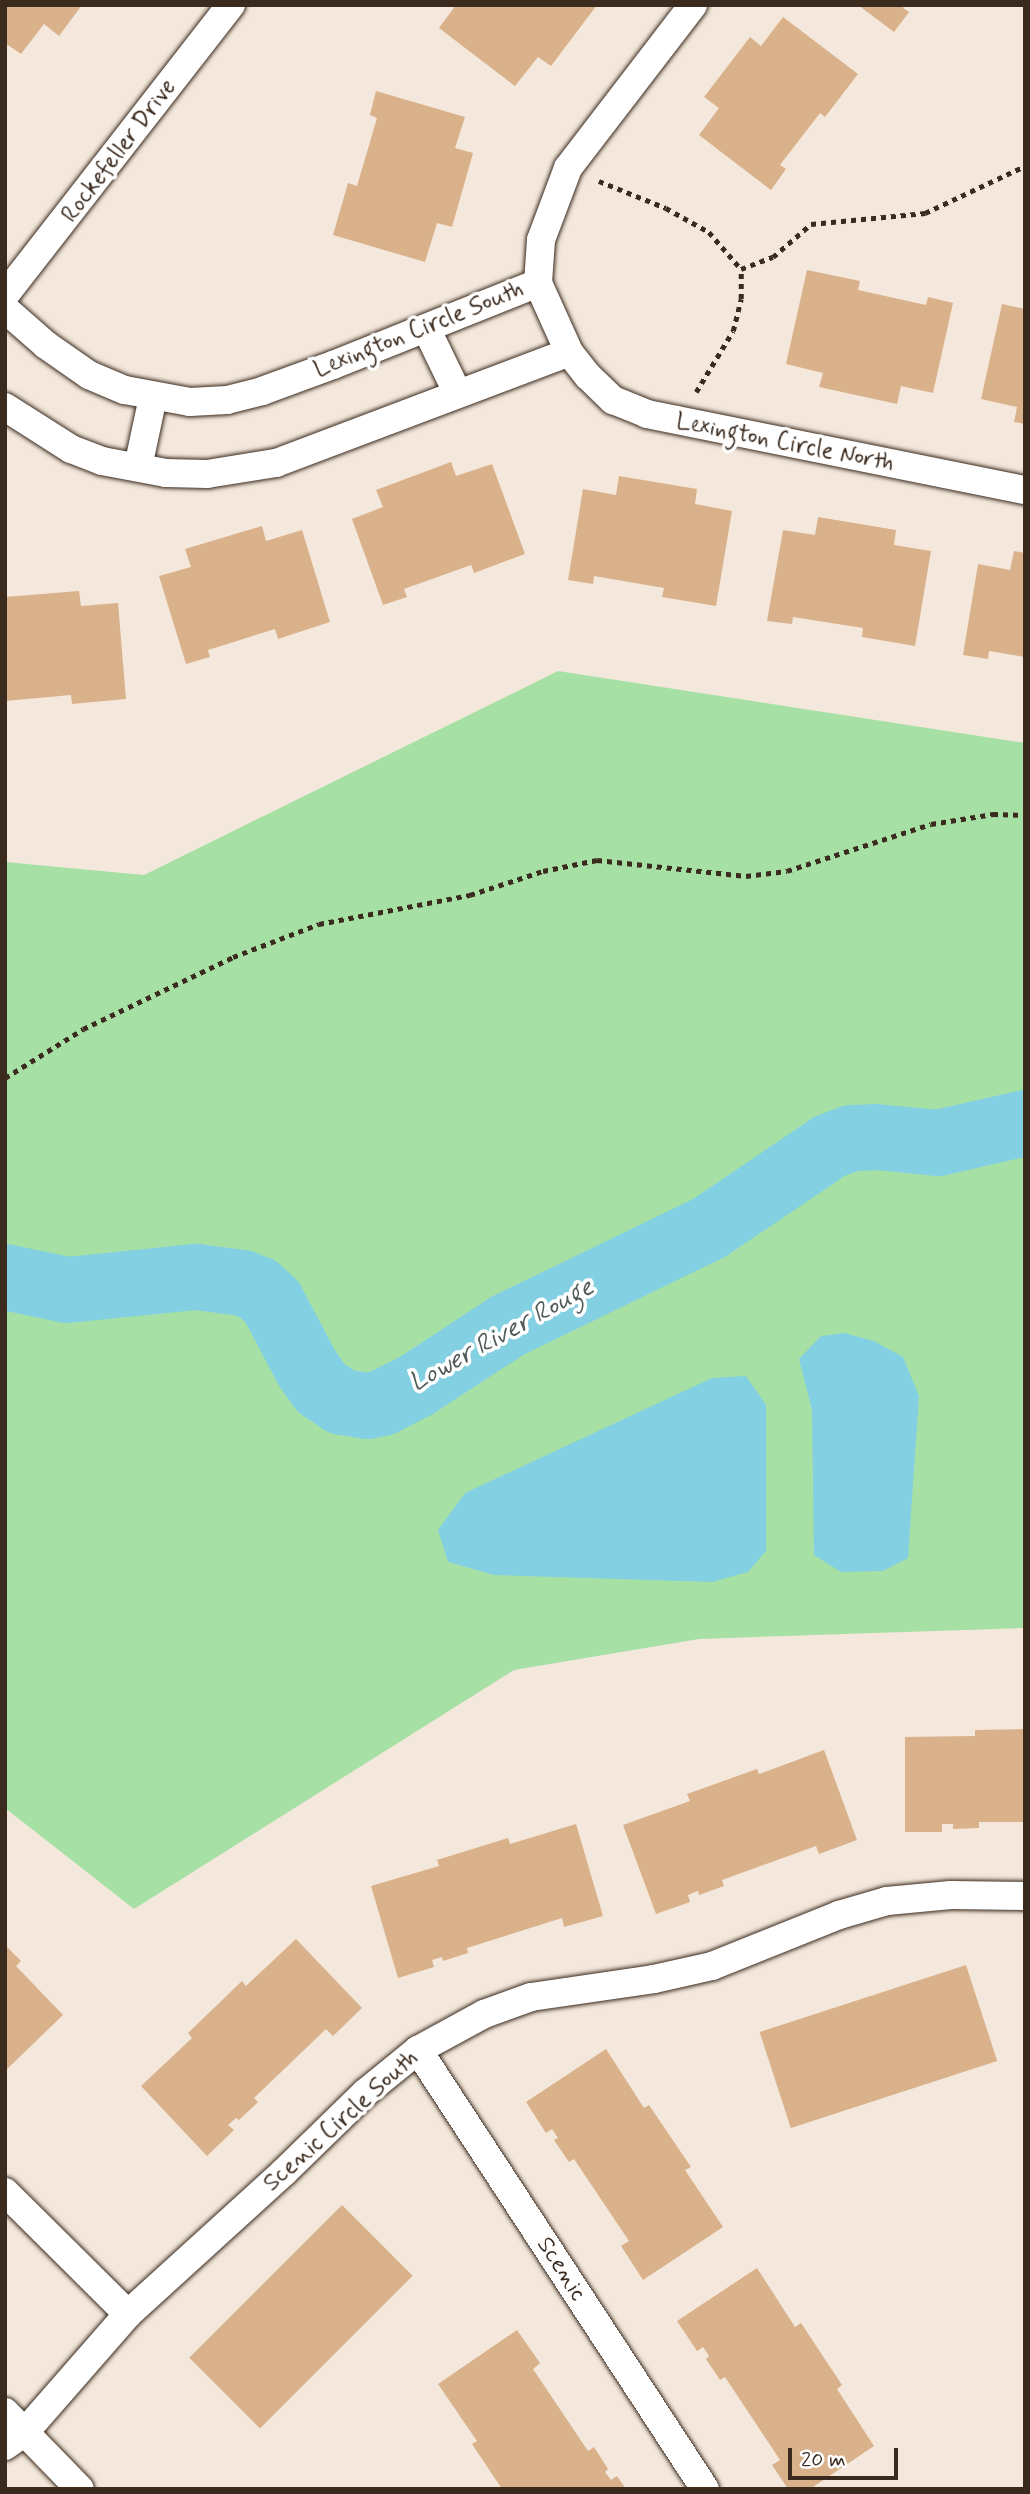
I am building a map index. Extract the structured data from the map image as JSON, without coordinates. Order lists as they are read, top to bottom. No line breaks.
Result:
{"streets":{"street":["Rockefeller Drive","Lexington Circle South","Lexington Circle North","Scenic Circle South","Scenic"]},"crossings":[["Lexington Circle South","Lexington Circle North"],["Scenic Circle South","Scenic"]],"water":["Lower River Rouge"],"scale_bar":"20 m"}
